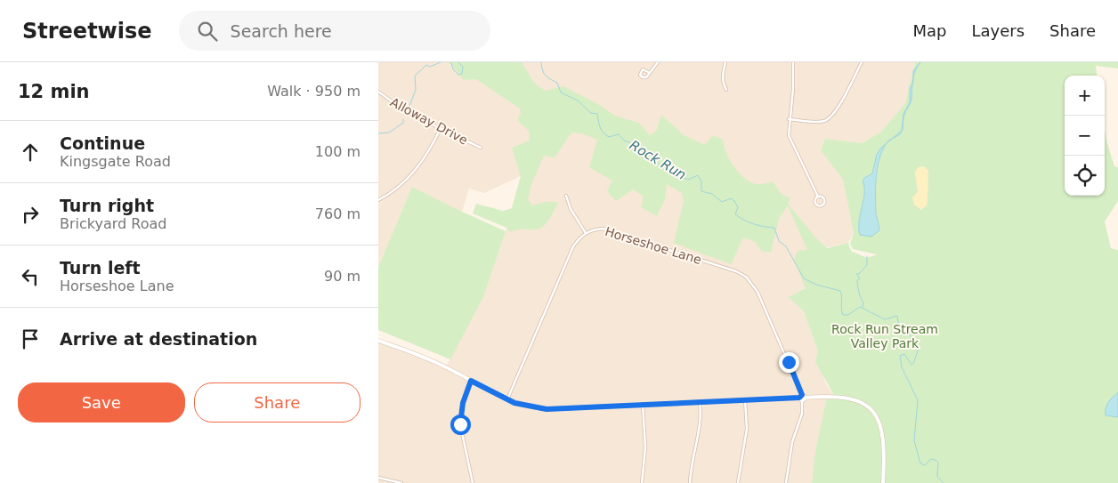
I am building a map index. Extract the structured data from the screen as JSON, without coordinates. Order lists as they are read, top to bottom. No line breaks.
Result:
{"streets":{"street":["Alloway Drive","Horseshoe Lane"]},"water":["Rock Run"],"parks":["Rock Run Stream Valley Park"],"page":{"header":"Streetwise","search":"Search here","nav":["Map","Layers","Share"],"heading":["12 min","Walk · 950 m"],"map_buttons":["+","−"],"list":[["Continue","Kingsgate Road","100 m"],["Turn right","Brickyard Road","760 m"],["Turn left","Horseshoe Lane","90 m"],"Arrive at destination"],"buttons":["Save","Share"]}}
